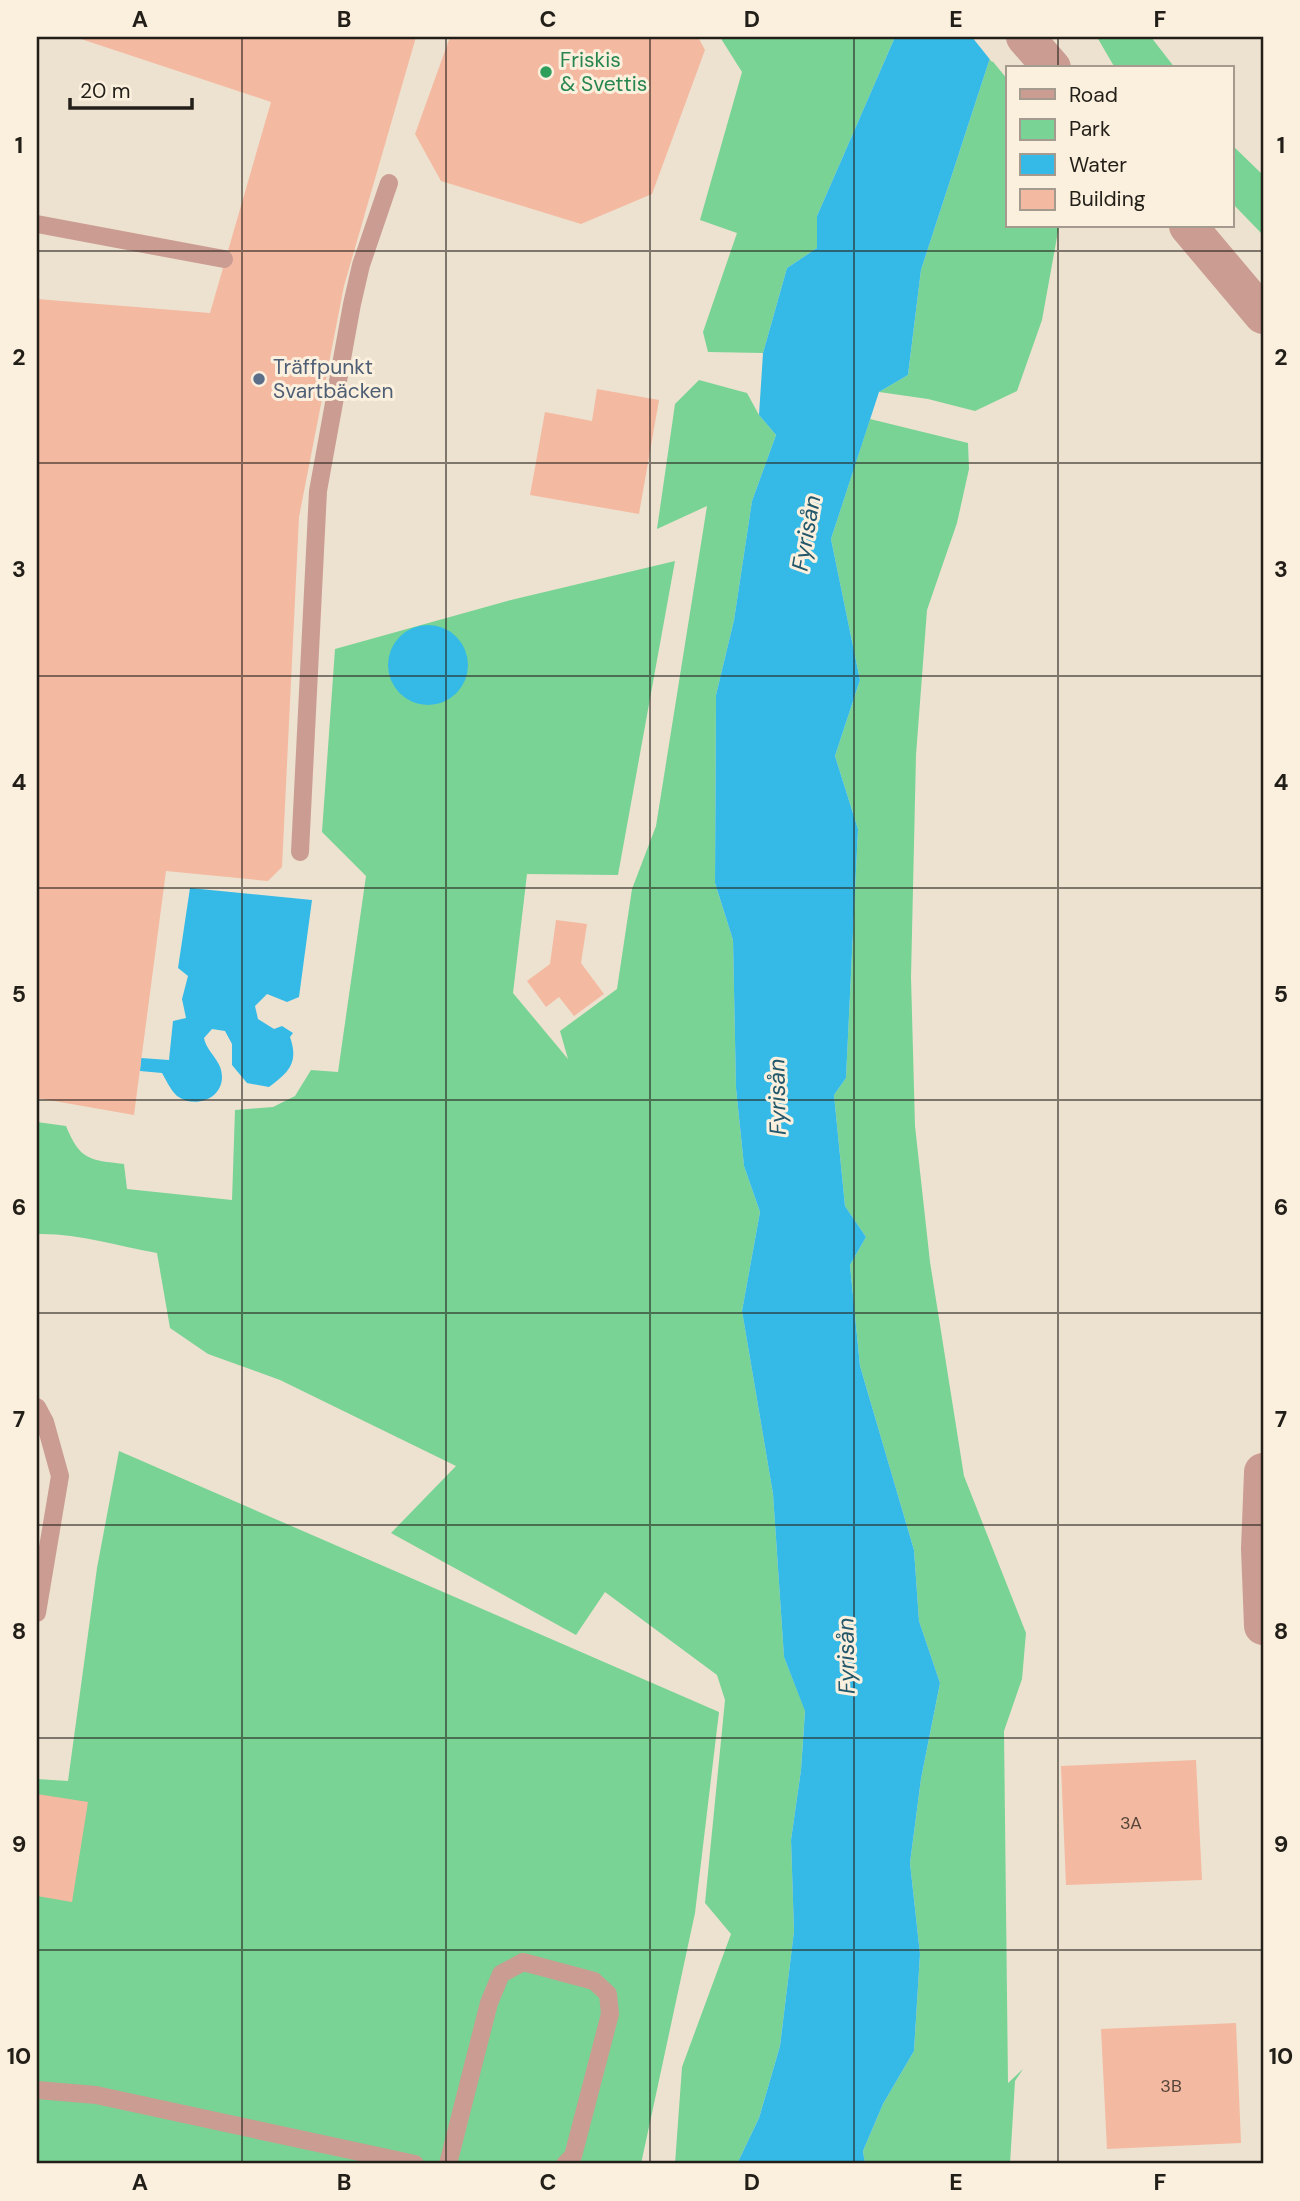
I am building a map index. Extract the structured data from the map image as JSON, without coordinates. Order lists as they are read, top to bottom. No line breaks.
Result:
{"water":["Fyrisån"],"places":["Friskis & Svettis","Träffpunkt Svartbäcken"],"house_numbers":["3A","3B"],"legend":["Road","Park","Water","Building"],"scale_bar":"20 m","grid":{"columns":["A","B","C","D","E","F"],"rows":["1","2","3","4","5","6","7","8","9","10"]}}
